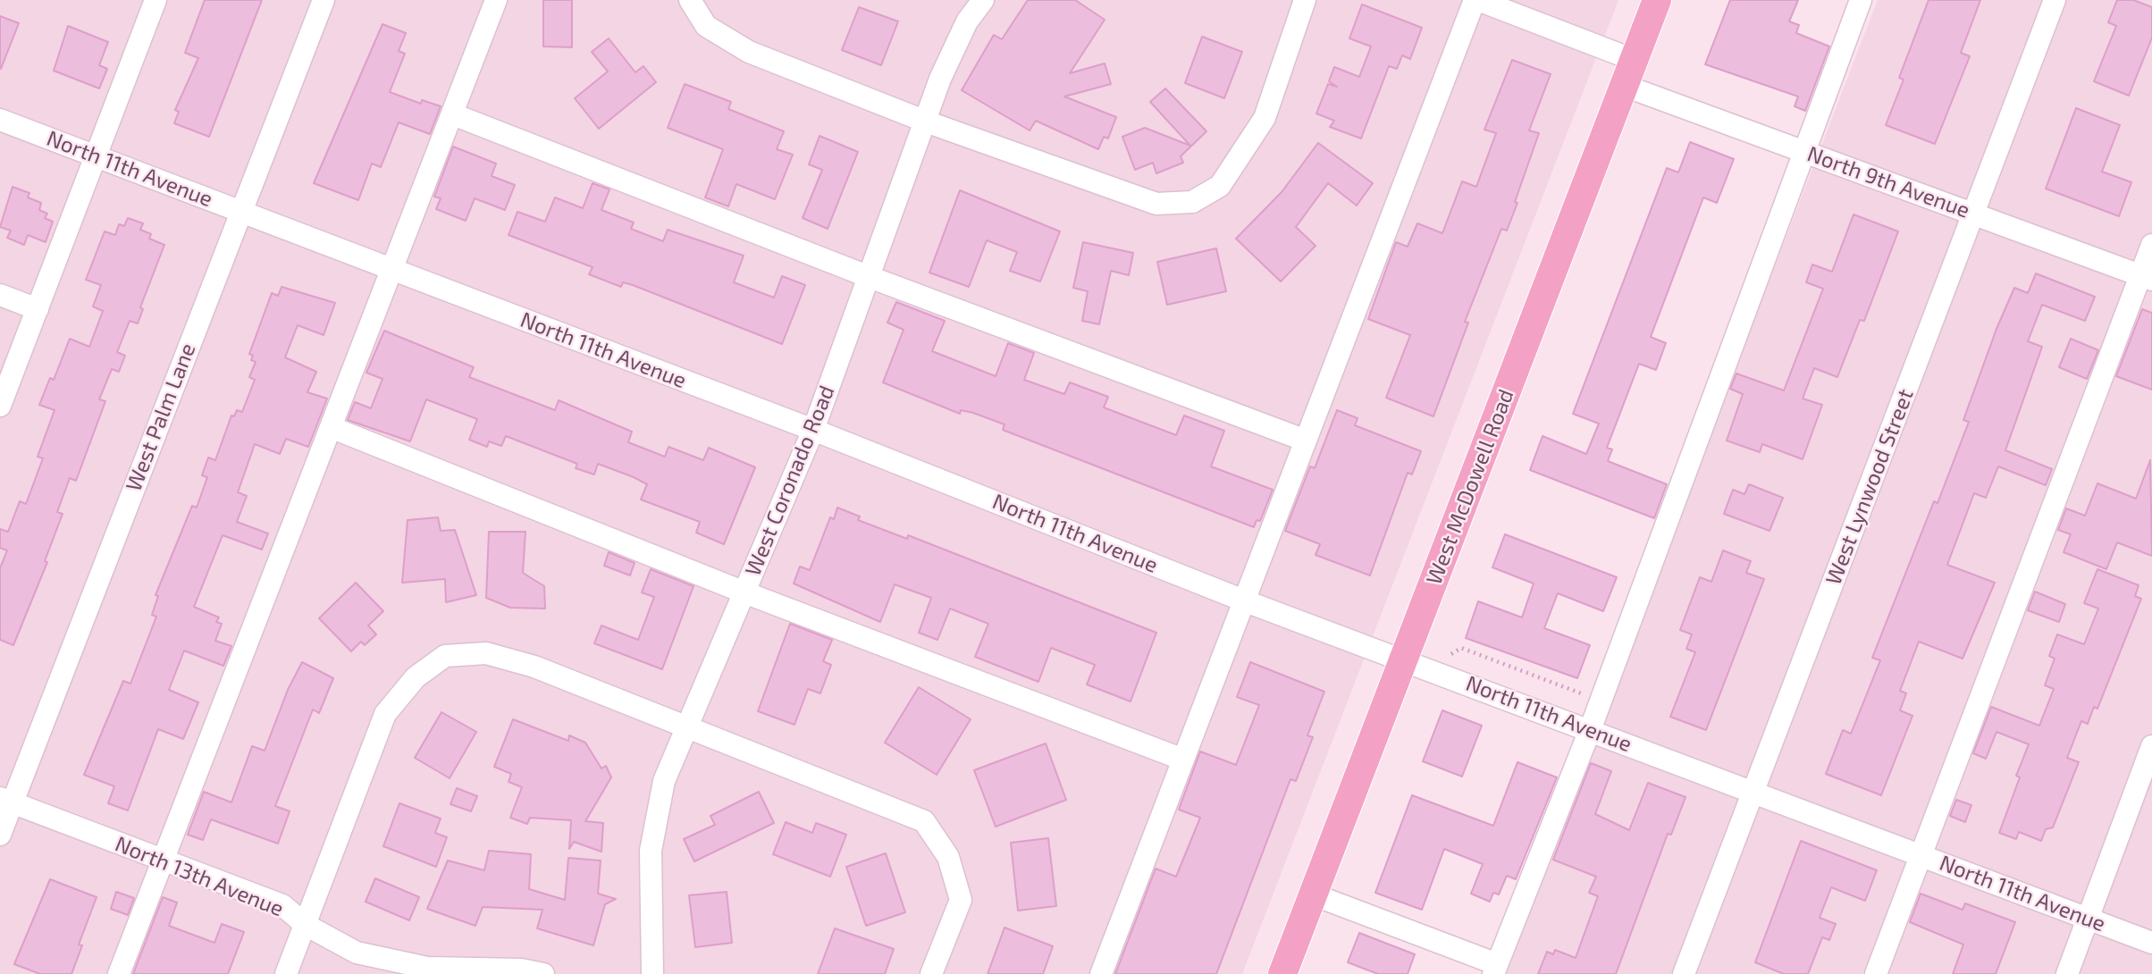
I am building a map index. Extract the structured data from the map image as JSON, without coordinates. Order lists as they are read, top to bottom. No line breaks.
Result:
{"streets":{"main road":["West McDowell Road"],"street":["North 11th Avenue","North 9th Avenue","West Palm Lane","West Coronado Road","West Lynwood Street","North 13th Avenue"]},"crossings":[["North 11th Avenue","West Palm Lane"],["North 11th Avenue","West Coronado Road"],["North 11th Avenue","West McDowell Road"],["North 11th Avenue","West Lynwood Street"],["North 9th Avenue","West McDowell Road"],["North 9th Avenue","West Lynwood Street"],["West Palm Lane","North 13th Avenue"]]}
